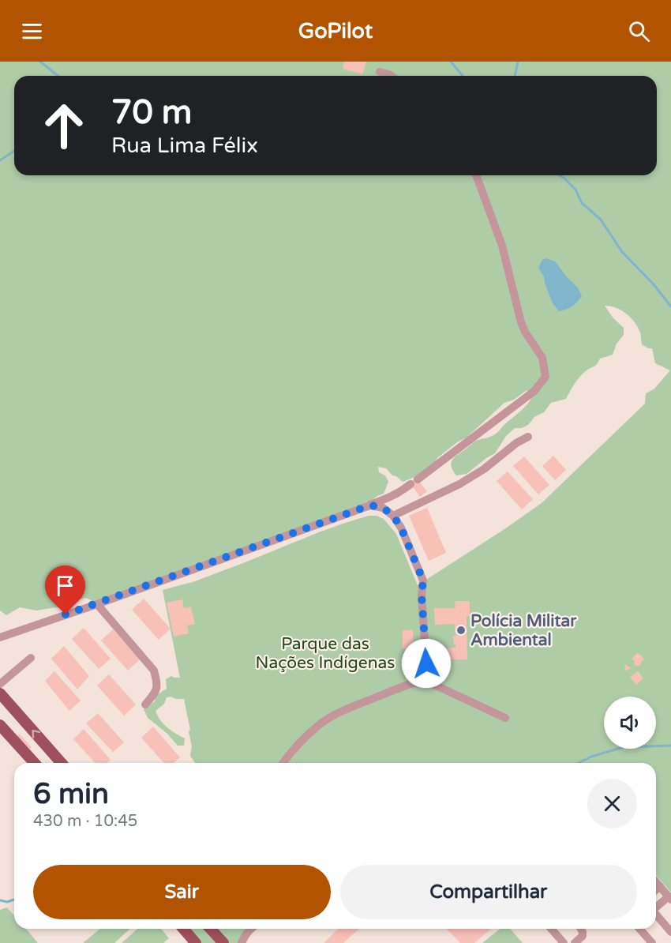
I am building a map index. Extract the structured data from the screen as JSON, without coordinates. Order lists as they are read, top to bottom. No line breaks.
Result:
{"parks":["Parque das Nações Indígenas"],"places":["Polícia Militar Ambiental"],"page":{"header":"GoPilot","turn":["70 m","Rua Lima Félix"],"heading":["6 min","430 m · 10:45"],"buttons":["Sair","Compartilhar"]}}
